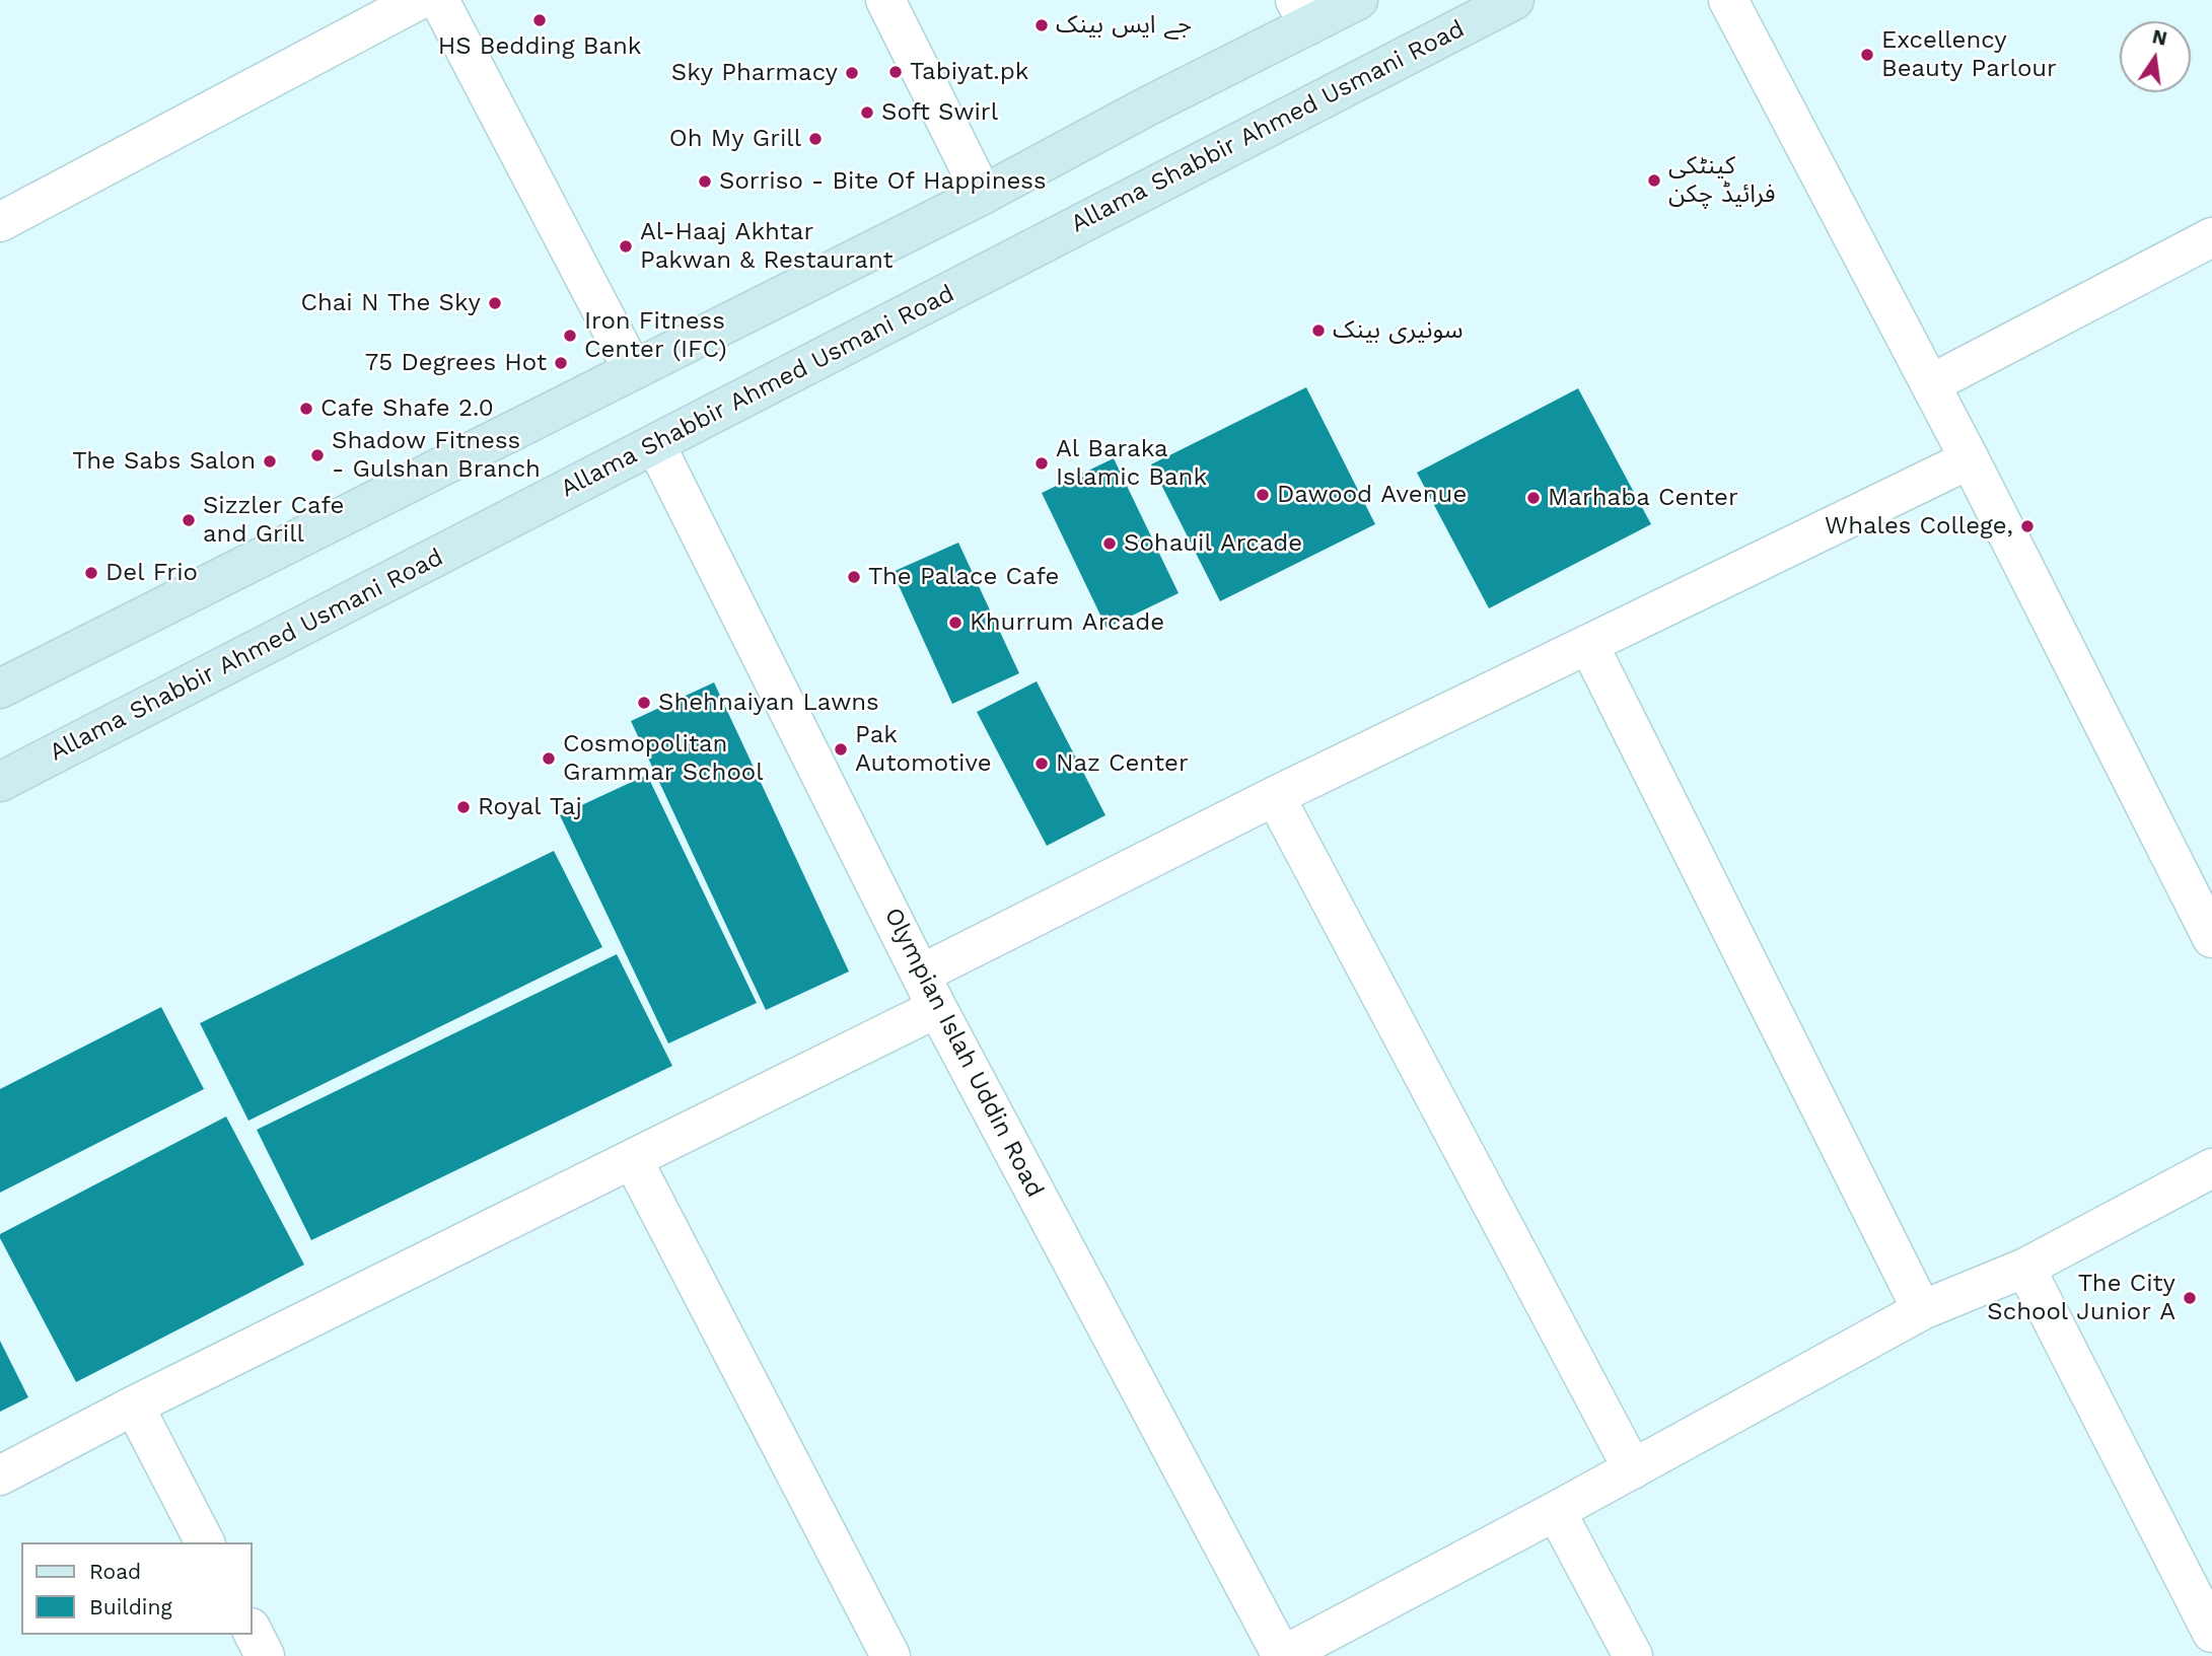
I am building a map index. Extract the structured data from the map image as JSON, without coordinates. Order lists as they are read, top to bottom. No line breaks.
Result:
{"streets":{"main road":["Allama Shabbir Ahmed Usmani Road"],"street":["Olympian Islah Uddin Road"]},"crossings":[["Allama Shabbir Ahmed Usmani Road","Olympian Islah Uddin Road"]],"places":["HS Bedding Bank","جے ایس بینک","Excellency Beauty Parlour","Tabiyat.pk","Sky Pharmacy","Soft Swirl","Oh My Grill","کینٹکی فرائیڈ چکن","Sorriso - Bite Of Happiness","Al-Haaj Akhtar Pakwan & Restaurant","Chai N The Sky","سونیری بینک","Iron Fitness Center (IFC)","75 Degrees Hot","Cafe Shafe 2.0","Shadow Fitness - Gulshan Branch","The Sabs Salon","Al Baraka Islamic Bank","Dawood Avenue","Marhaba Center","Sizzler Cafe and Grill","Whales College,","Sohauil Arcade","Del Frio","The Palace Cafe","Khurrum Arcade","Shehnaiyan Lawns","Pak Automotive","Cosmopolitan Grammar School","Naz Center","Royal Taj","The City School Junior A"],"legend":["Road","Building"],"north":"top"}
